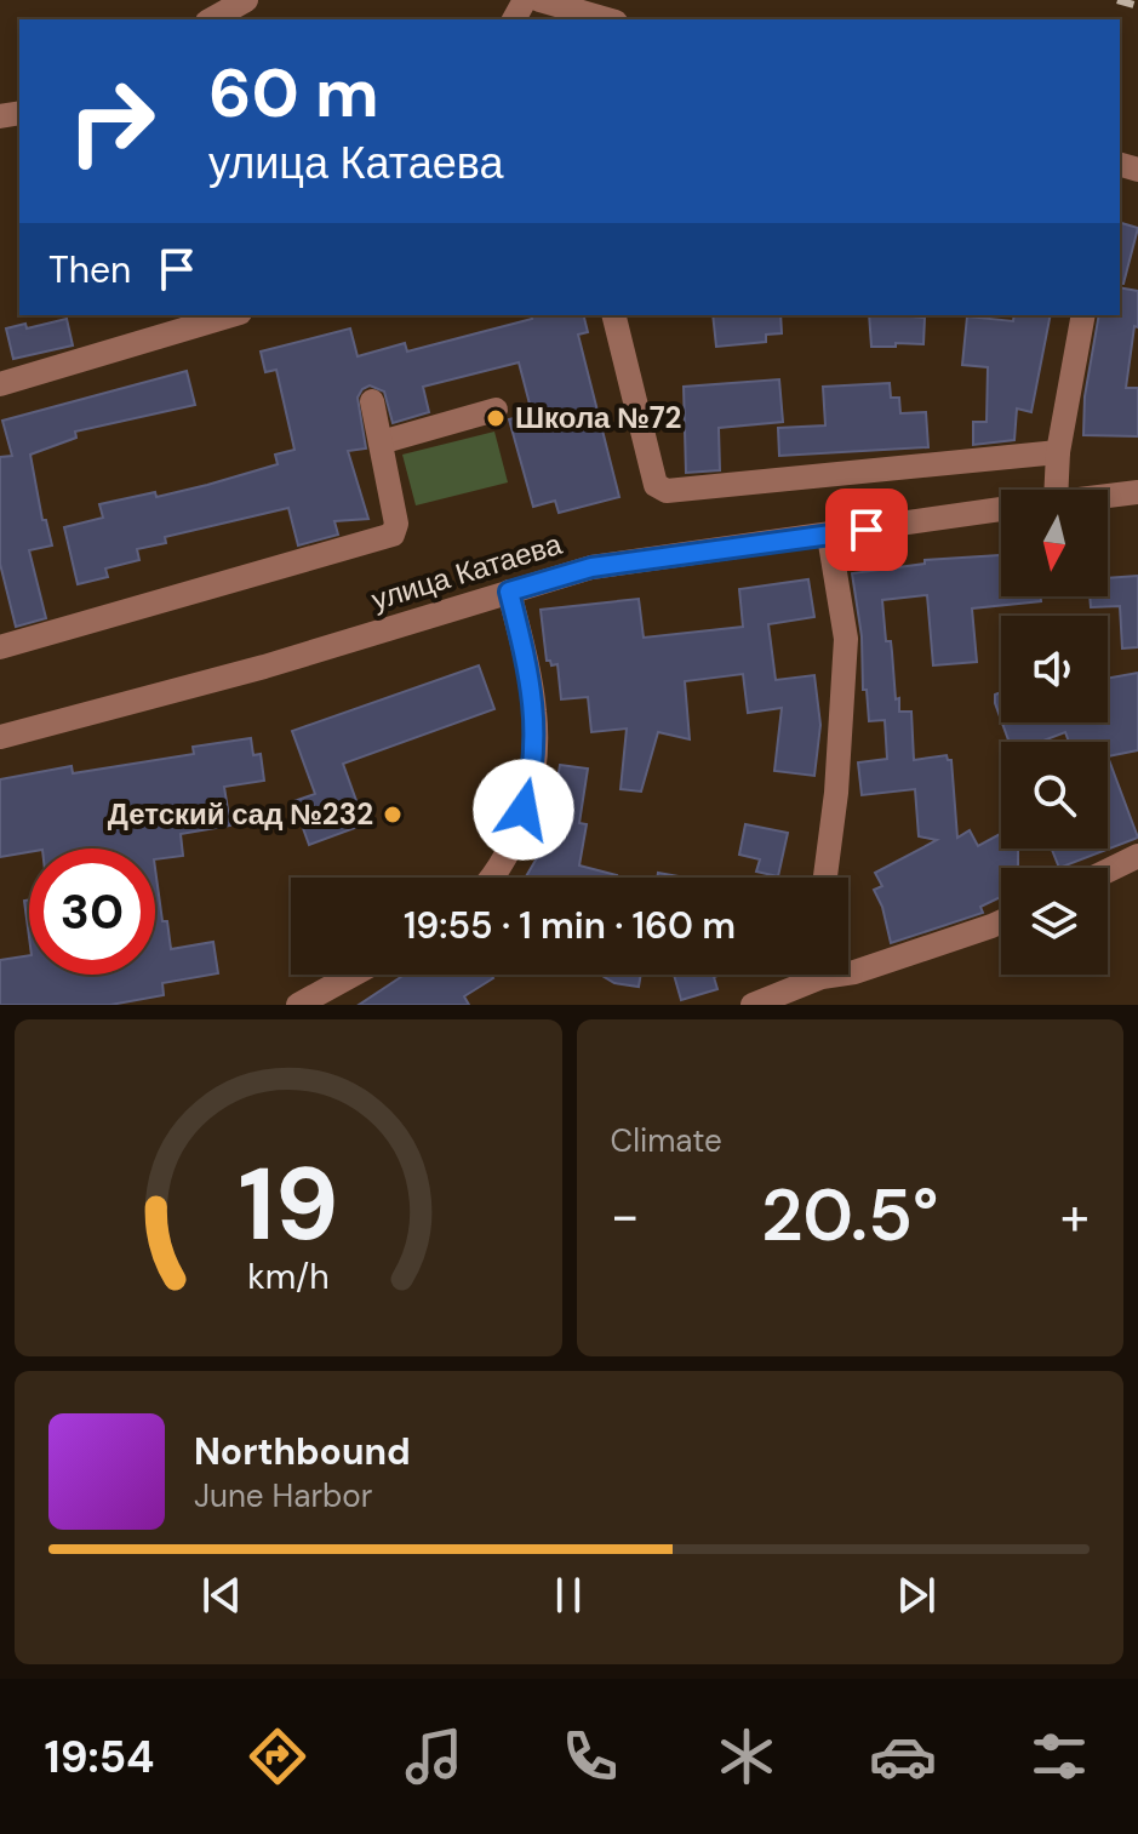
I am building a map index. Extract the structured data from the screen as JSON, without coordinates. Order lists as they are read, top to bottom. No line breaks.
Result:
{"streets":{"street":["улица Катаева"]},"places":["Школа №72","Детский сад №232"],"north":"bottom","page":{"turn":["60 m","улица Катаева"],"then":"Then","limit":"30","trip":"19:55 · 1 min · 160 m","tile":"Climate","heat":["−","20.5°","+"],"song":["Northbound","June Harbor"],"tabs":"19:54","gauge":["19","km/h"]}}
